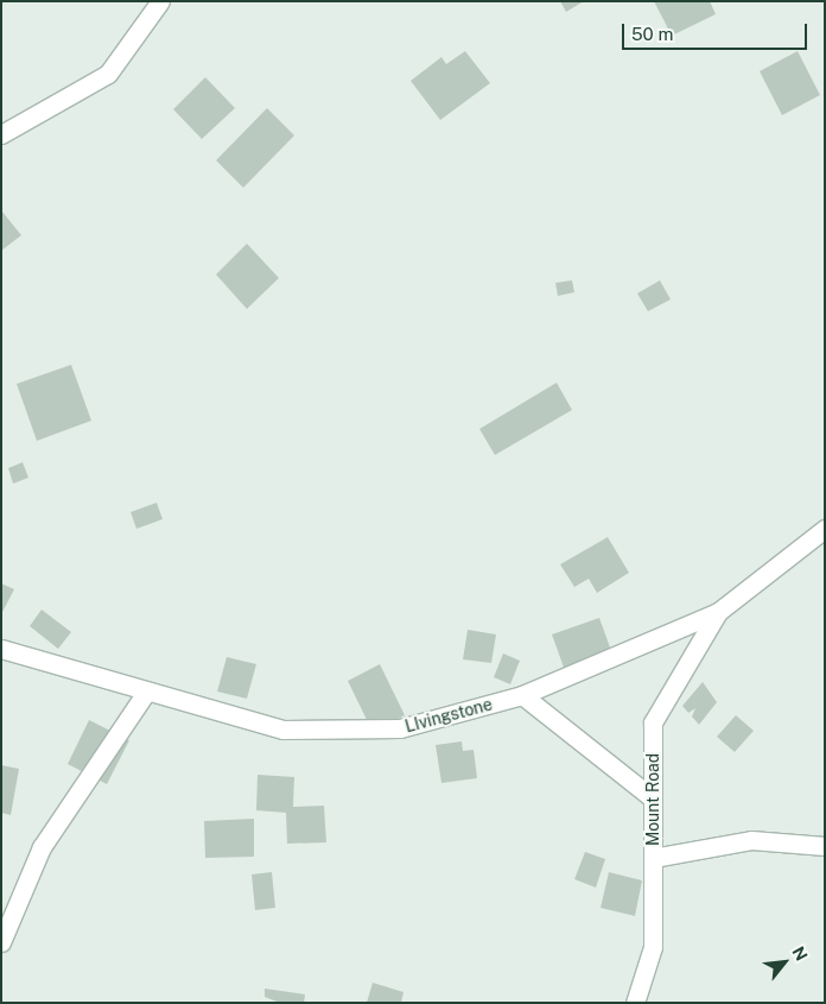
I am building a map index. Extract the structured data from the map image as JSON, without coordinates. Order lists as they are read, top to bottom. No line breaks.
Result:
{"streets":{"street":["LIvingstone","Mount Road"]},"crossings":[["LIvingstone","Mount Road"]],"scale_bar":"50 m","north":"top right"}
